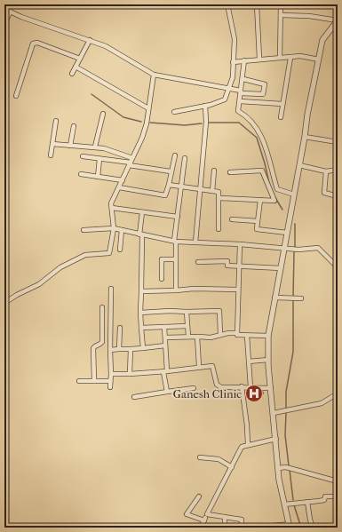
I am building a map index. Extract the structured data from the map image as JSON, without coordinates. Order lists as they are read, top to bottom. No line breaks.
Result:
{"places":{"hospital":["Ganesh Clinic"]}}
